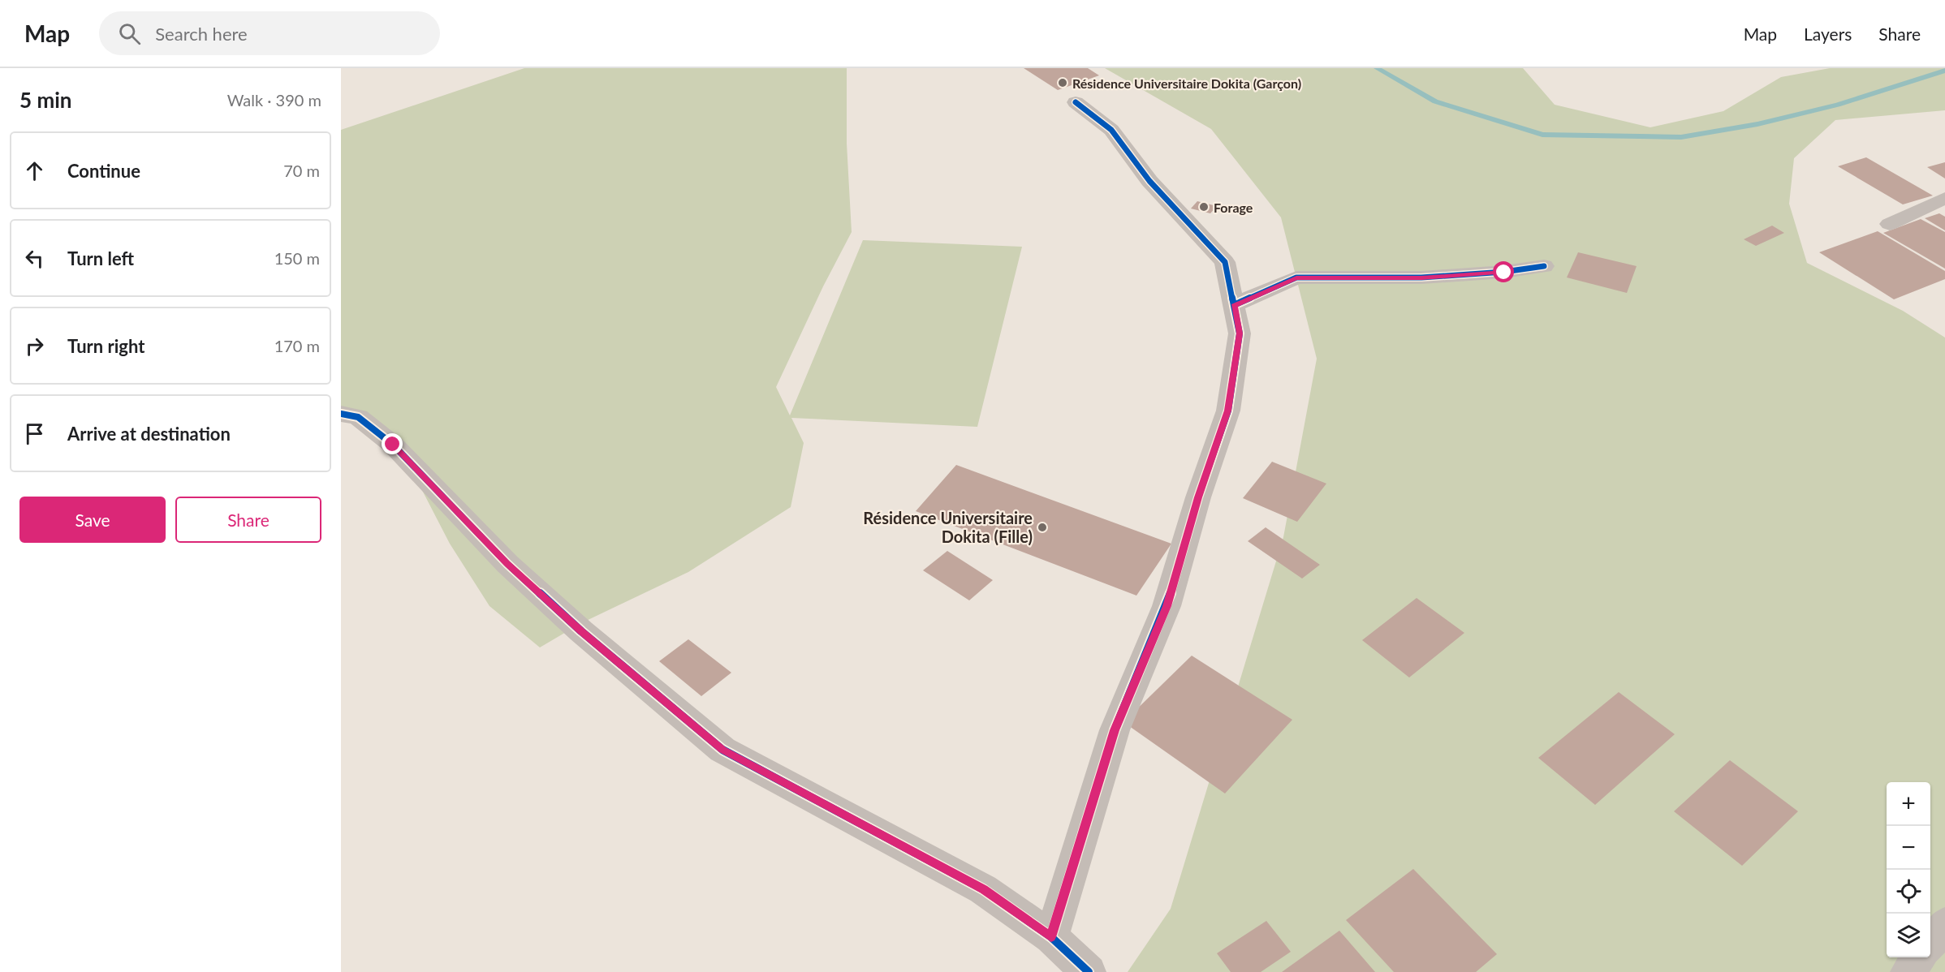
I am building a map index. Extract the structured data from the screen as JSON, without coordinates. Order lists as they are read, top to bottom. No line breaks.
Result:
{"places":["Résidence Universitaire Dokita (Garçon)","Forage","Résidence Universitaire Dokita (Fille)"],"page":{"header":"Map","search":"Search here","nav":["Map","Layers","Share"],"heading":["5 min","Walk · 390 m"],"list":[["Continue","70 m"],["Turn left","150 m"],["Turn right","170 m"],"Arrive at destination"],"buttons":["Save","Share"],"map_buttons":["+","−"]}}
